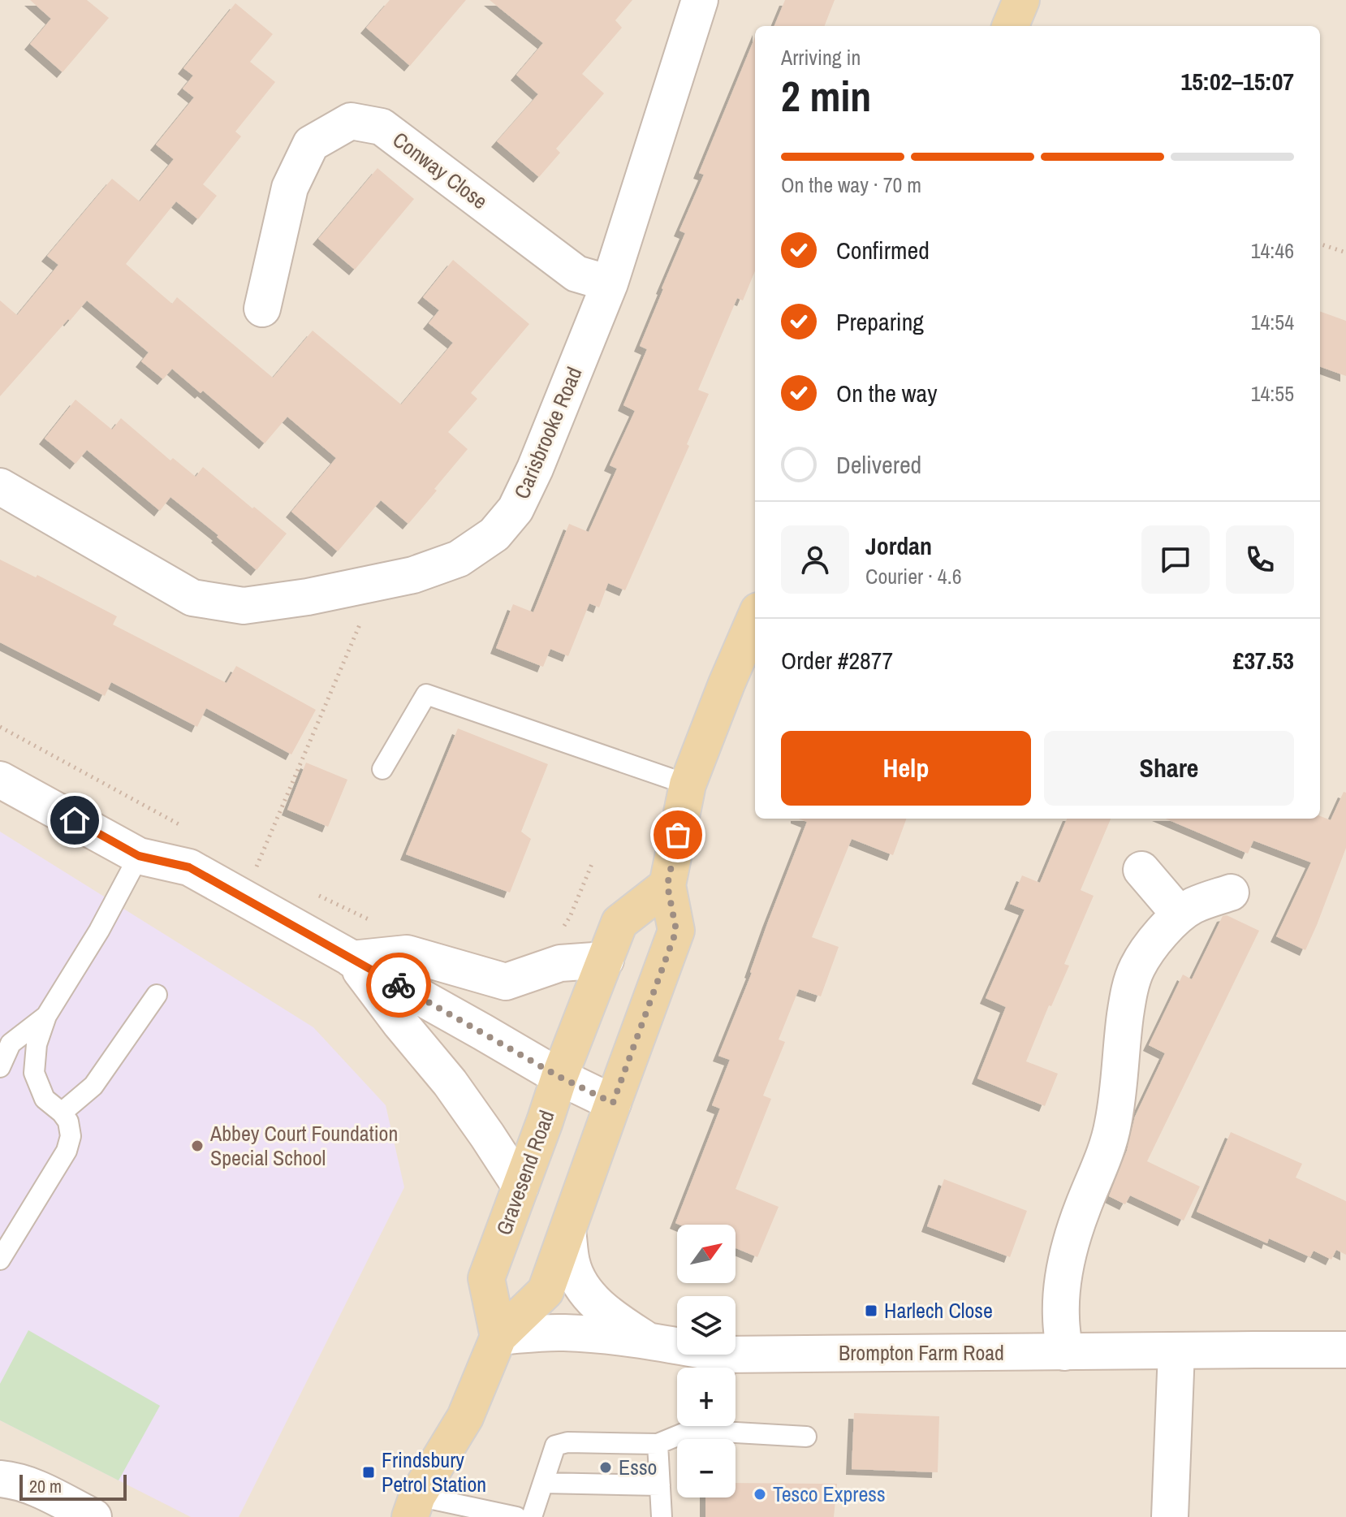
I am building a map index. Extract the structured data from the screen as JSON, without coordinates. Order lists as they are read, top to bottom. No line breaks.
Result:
{"streets":{"main road":["Gravesend Road"],"street":["Conway Close","Carisbrooke Road","Brompton Farm Road"]},"crossings":[["Conway Close","Carisbrooke Road"],["Gravesend Road","Brompton Farm Road"]],"places":{"other":["Abbey Court Foundation Special School","Esso","Tesco Express"],"transit":["Harlech Close","Frindsbury Petrol Station"]},"scale_bar":"20 m","north":"top right","page":{"heading":["2 min","Arriving in","15:02–15:07"],"panel":["Jordan","Courier · 4.6","Order #2877","£37.53"],"bar":"On the way · 70 m","list":[["Confirmed","14:46"],["Preparing","14:54"],["On the way","14:55"],"Delivered"],"buttons":["Help","Share"],"map_buttons":["+","−"],"scale":"20 m"}}
